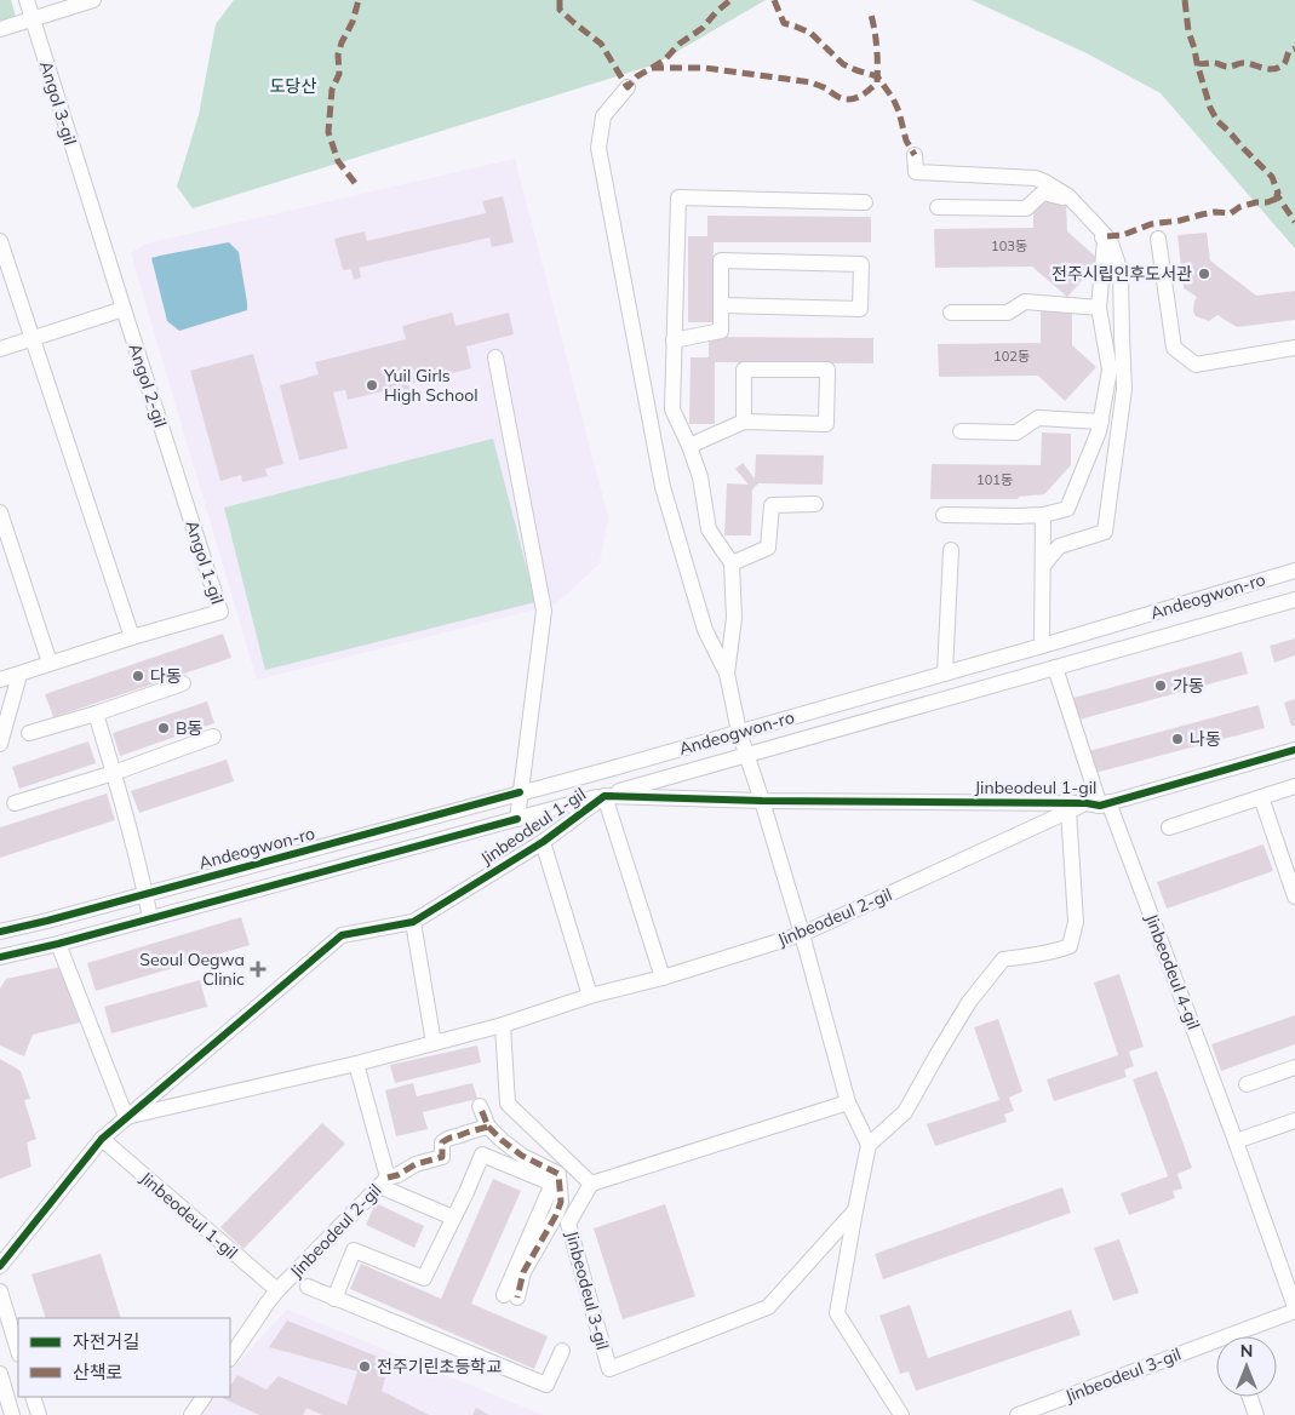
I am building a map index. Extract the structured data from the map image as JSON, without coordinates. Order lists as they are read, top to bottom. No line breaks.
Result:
{"streets":{"street":["Angol 3-gil","Angol 2-gil","Angol 1-gil","Andeogwon-ro","Jinbeodeul 1-gil","Jinbeodeul 2-gil","Jinbeodeul 4-gil","Jinbeodeul 3-gil"]},"crossings":[["Angol 3-gil","Angol 2-gil"],["Angol 2-gil","Angol 1-gil"],["Andeogwon-ro","Jinbeodeul 1-gil"],["Andeogwon-ro","Jinbeodeul 4-gil"],["Jinbeodeul 1-gil","Jinbeodeul 2-gil"],["Jinbeodeul 1-gil","Jinbeodeul 4-gil"],["Jinbeodeul 2-gil","Jinbeodeul 4-gil"],["Jinbeodeul 4-gil","Jinbeodeul 3-gil"]],"parks":["도당산"],"places":{"other":["전주시립인후도서관","Yuil Girls High School","다동","가동","B동","나동","전주기린초등학교"],"health":["Seoul Oegwa Clinic"]},"house_numbers":["103동","102동","101동"],"legend":["자전거길","산책로"],"north":"top"}
